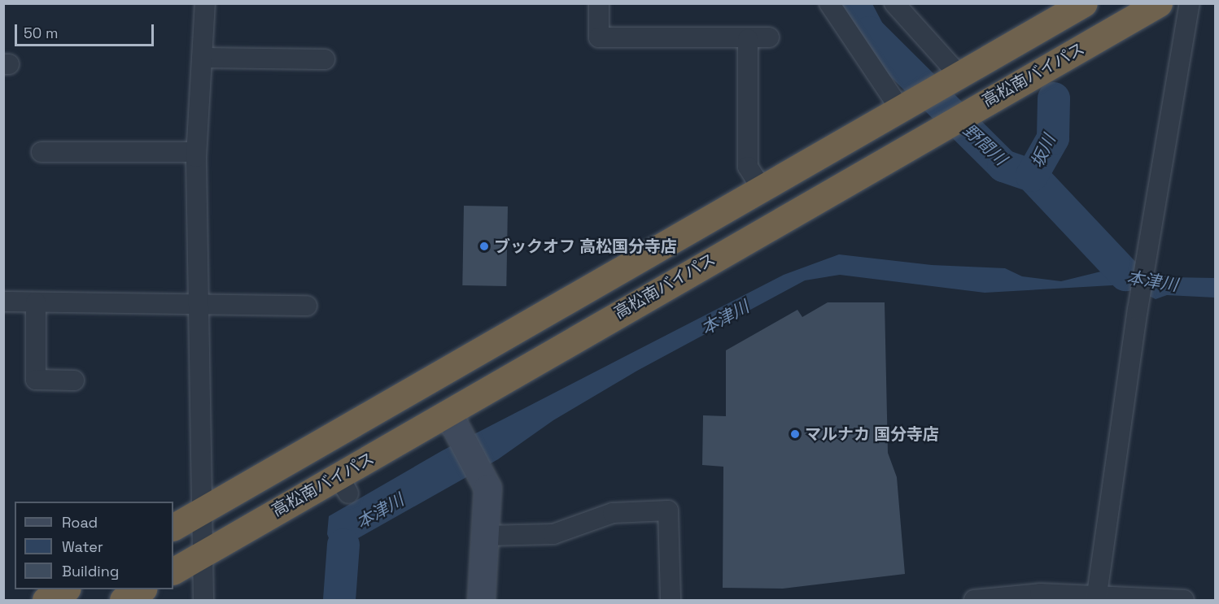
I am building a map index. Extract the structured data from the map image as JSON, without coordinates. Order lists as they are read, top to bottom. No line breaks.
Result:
{"streets":{"highway":["高松南バイパス"]},"water":["野間川","坂川","本津川"],"places":["ブックオフ 高松国分寺店","マルナカ 国分寺店"],"legend":["Road","Water","Building"],"scale_bar":"50 m"}
